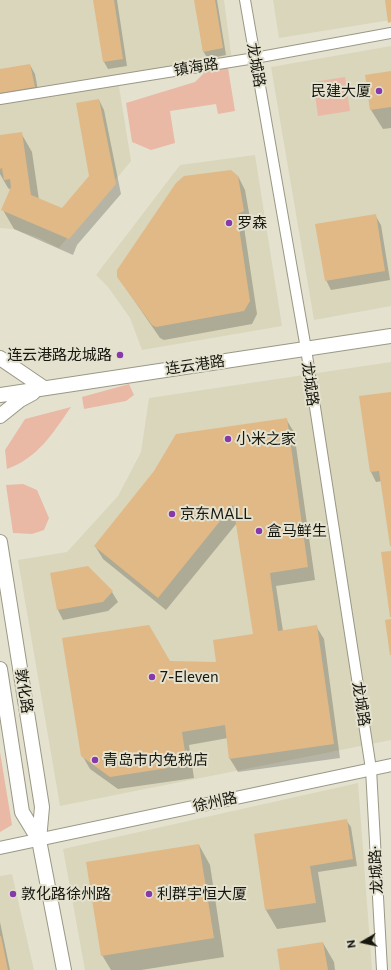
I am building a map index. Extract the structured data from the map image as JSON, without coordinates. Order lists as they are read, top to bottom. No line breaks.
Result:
{"streets":{"main road":["连云港路","敦化路"],"street":["龙城路","镇海路","徐州路","龙城路·"]},"crossings":[["龙城路","镇海路"],["龙城路","连云港路"],["龙城路","徐州路"],["龙城路","龙城路·"],["敦化路","徐州路"],["徐州路","龙城路·"]],"places":["民建大厦","罗森","连云港路龙城路","小米之家","京东MALL","盒马鲜生","7-Eleven","青岛市内免税店","敦化路徐州路","利群宇恒大厦"],"north":"left"}
